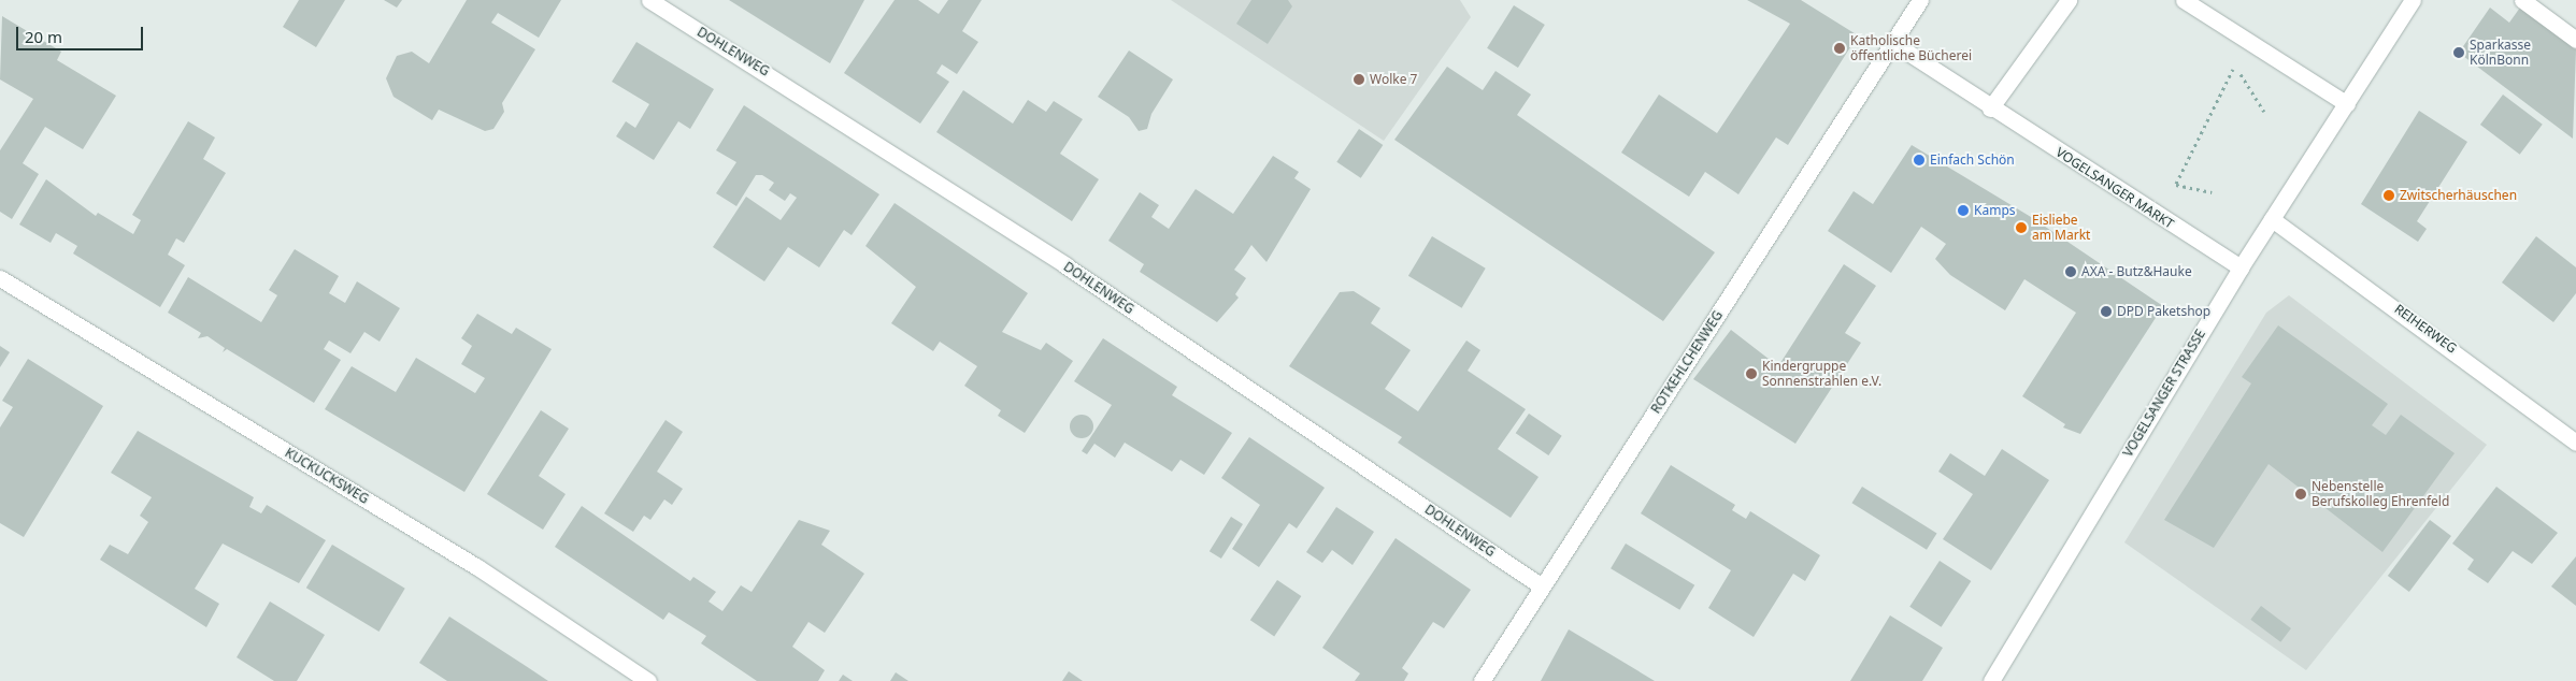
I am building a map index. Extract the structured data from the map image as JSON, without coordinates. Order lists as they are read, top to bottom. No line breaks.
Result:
{"streets":{"street":["DOHLENWEG","VOGELSANGER MARKT","REIHERWEG","ROTKEHLCHENWEG","VOGELSANGER STRASSE","KUCKUCKSWEG"]},"crossings":[["DOHLENWEG","ROTKEHLCHENWEG"],["VOGELSANGER MARKT","ROTKEHLCHENWEG"],["VOGELSANGER MARKT","VOGELSANGER STRASSE"],["REIHERWEG","VOGELSANGER STRASSE"]],"places":["Katholische öffentliche Bücherei","Sparkasse KölnBonn","Wolke 7","Einfach Schön","Zwitscherhäuschen","Kamps","Eisliebe am Markt","AXA - Butz&Hauke","DPD Paketshop","Kindergruppe Sonnenstrahlen e.V.","Nebenstelle Berufskolleg Ehrenfeld"],"scale_bar":"20 m"}
